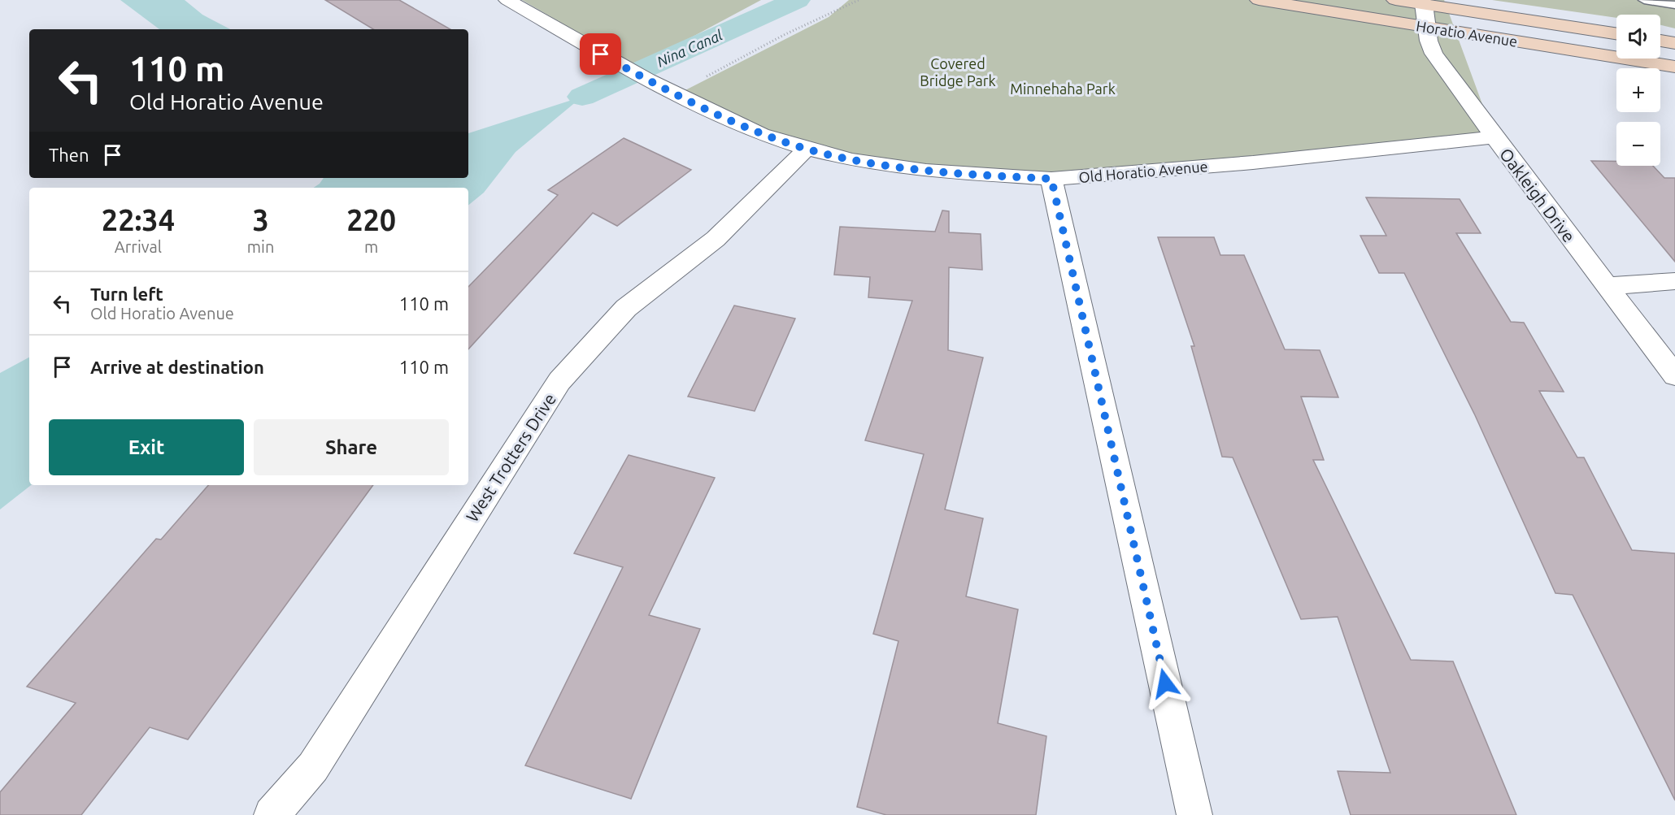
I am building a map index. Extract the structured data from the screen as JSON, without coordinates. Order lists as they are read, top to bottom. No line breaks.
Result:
{"streets":{"main road":["Horatio Avenue"],"street":["Old Horatio Avenue","Oakleigh Drive","West Trotters Drive"]},"crossings":[["Horatio Avenue","Oakleigh Drive"],["Old Horatio Avenue","Oakleigh Drive"],["Old Horatio Avenue","West Trotters Drive"]],"water":["Nina Canal"],"parks":["Covered Bridge Park","Minnehaha Park"],"page":{"map_buttons":["+","−"],"turn":["110 m","Old Horatio Avenue"],"then":"Then","eta":["22:34","Arrival","3","min","220","m"],"list":[{"name":"Turn left","note":"Old Horatio Avenue","value":"110 m"},{"name":"Arrive at destination","value":"110 m"}],"buttons":["Exit","Share"]}}
